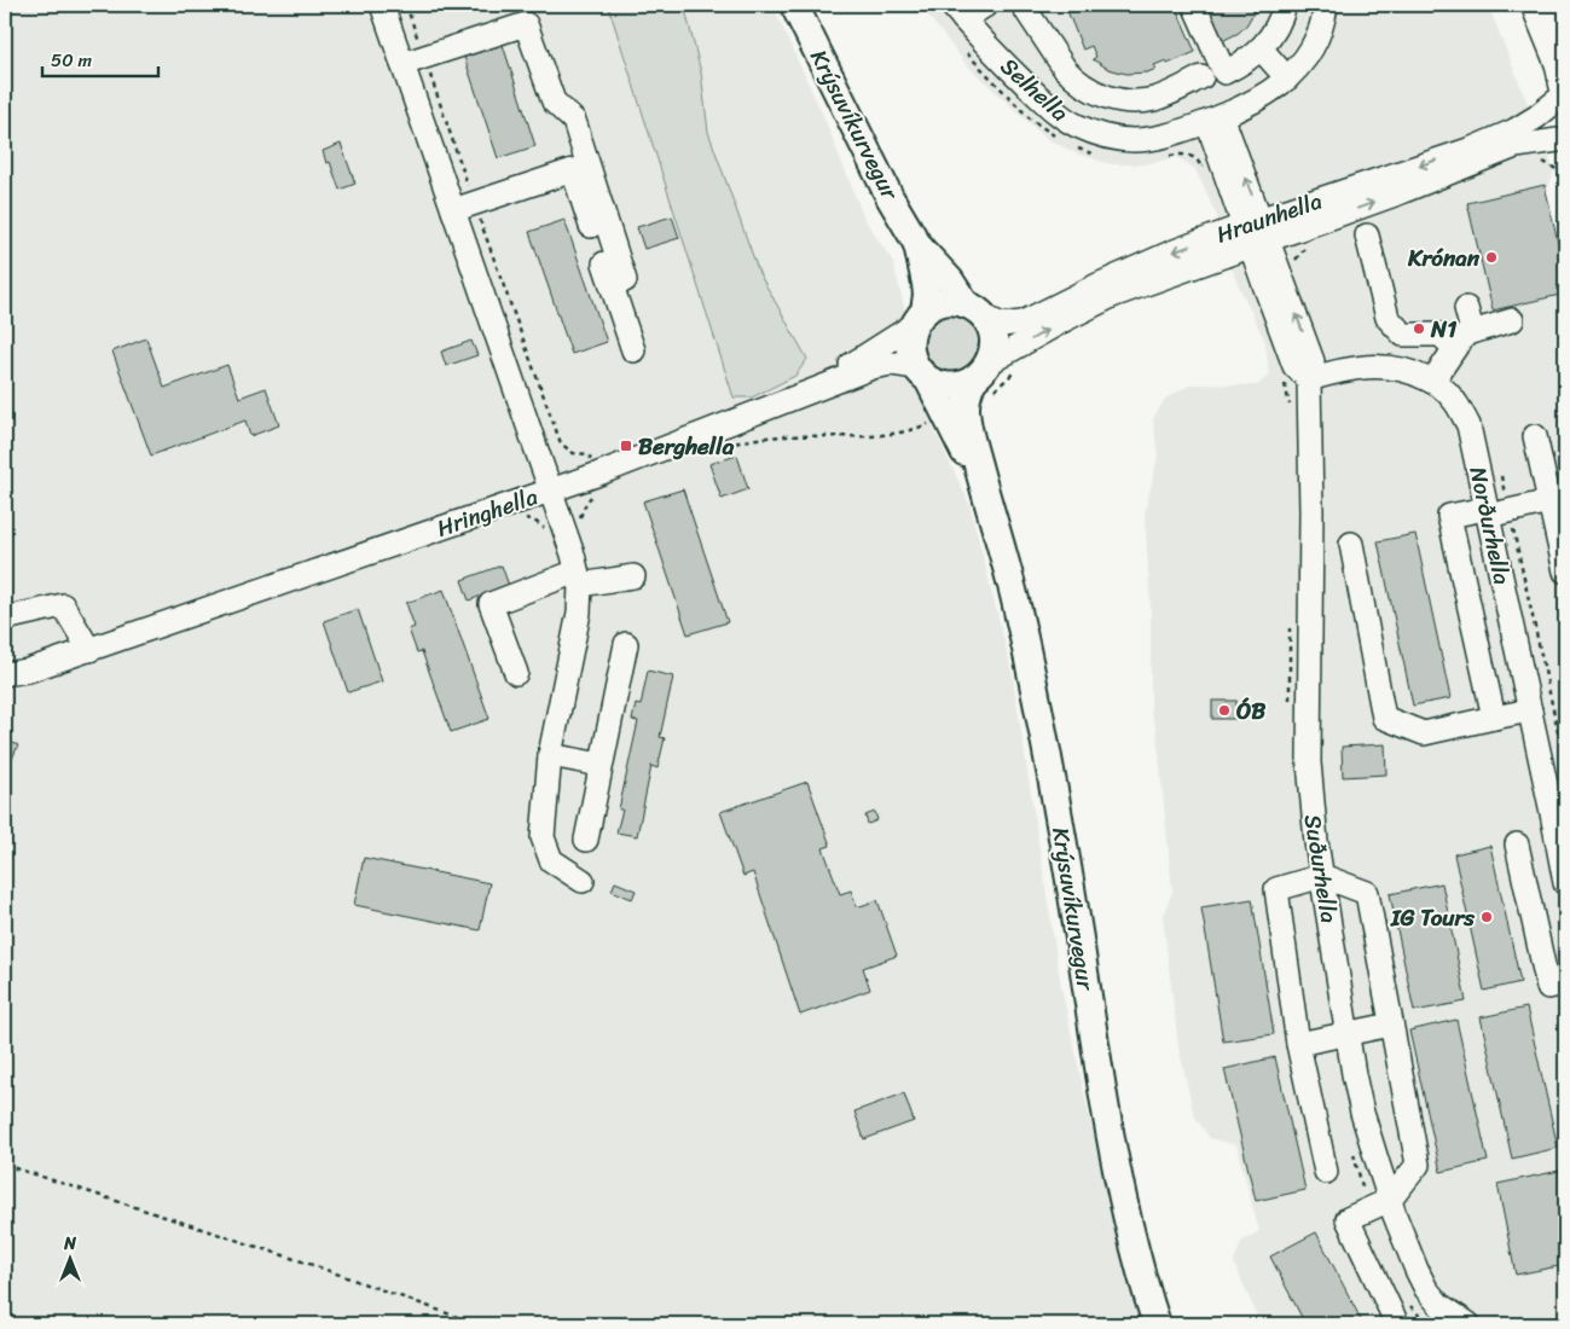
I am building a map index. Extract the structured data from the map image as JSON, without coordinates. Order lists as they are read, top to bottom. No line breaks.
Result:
{"streets":{"main road":["Krýsuvíkurvegur"],"street":["Selhella","Hraunhella","Hringhella","Norðurhella","Suðurhella"]},"crossings":[["Krýsuvíkurvegur","Hraunhella"],["Hraunhella","Suðurhella"],["Norðurhella","Suðurhella"]],"places":{"other":["Krónan","N1","ÓB","IG Tours"],"transit":["Berghella"]},"scale_bar":"50 m","north":"top"}
